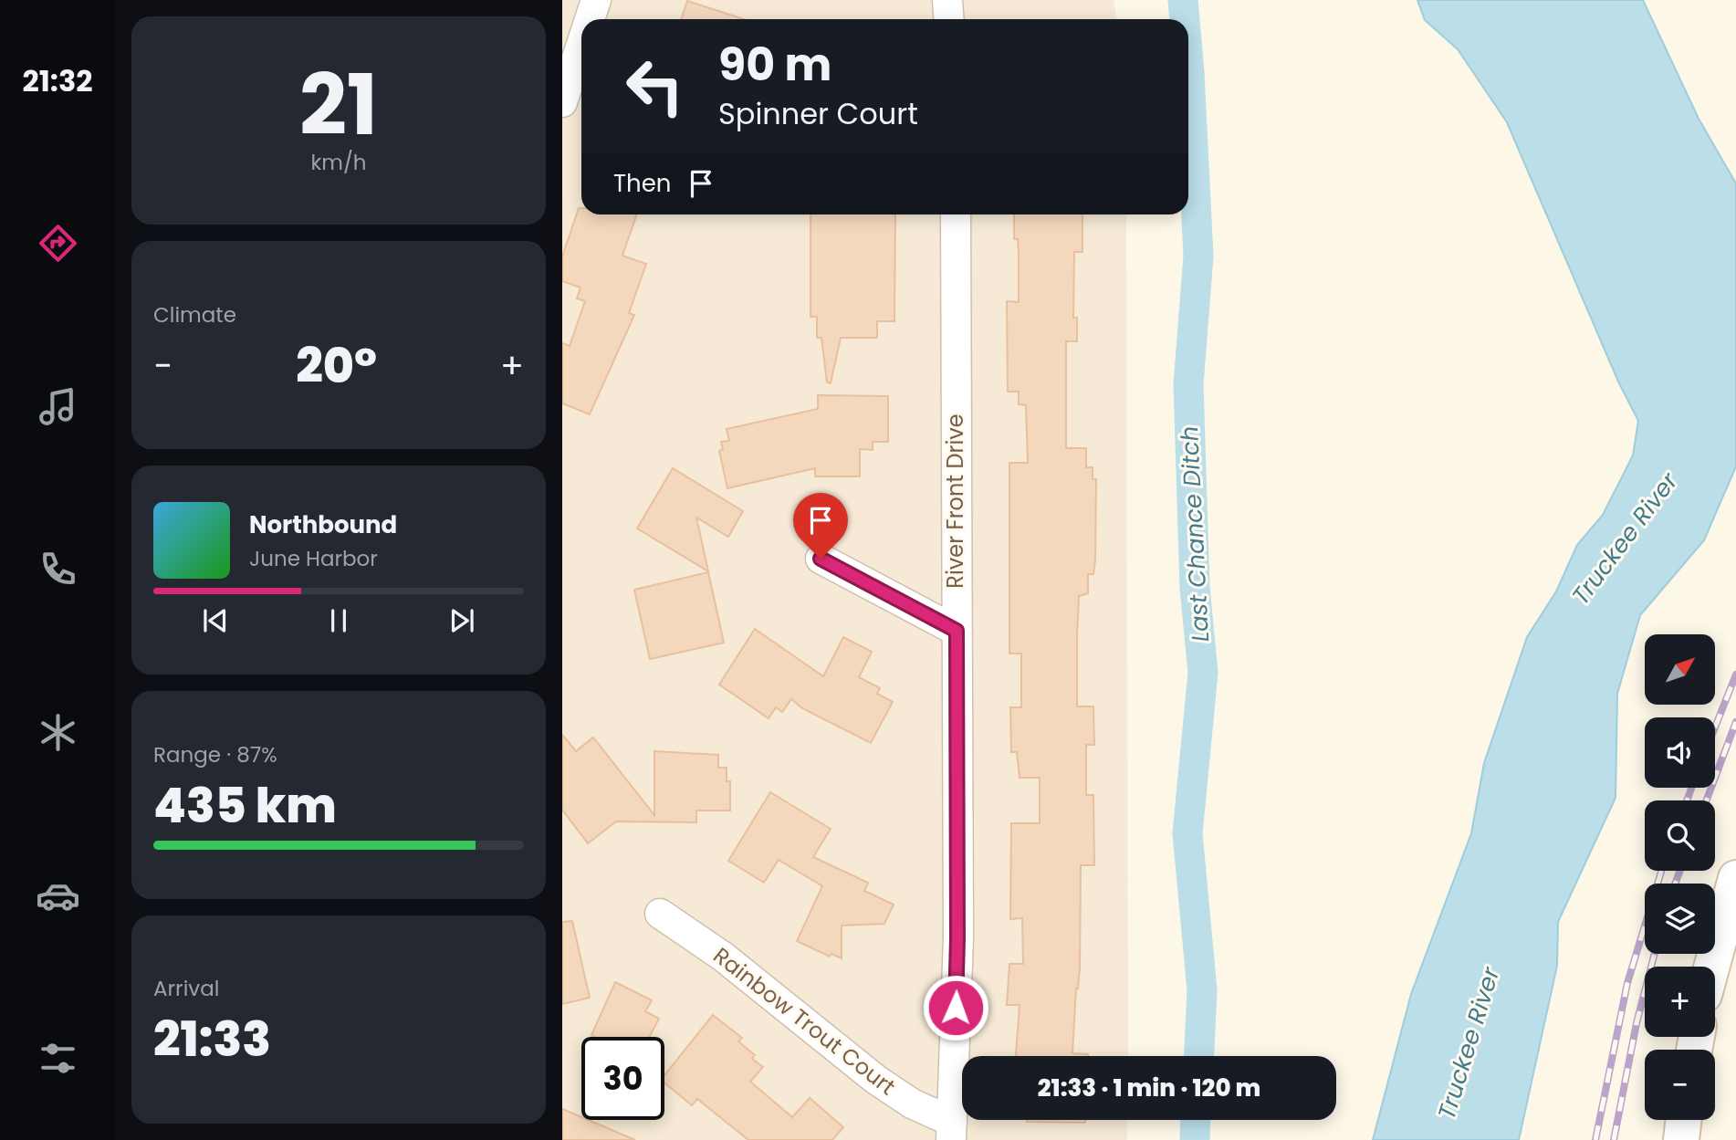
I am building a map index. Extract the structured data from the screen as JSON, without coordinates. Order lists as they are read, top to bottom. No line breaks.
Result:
{"streets":{"street":["River Front Drive","Rainbow Trout Court"]},"crossings":[["River Front Drive","Rainbow Trout Court"]],"water":["Last Chance Ditch","Truckee River"],"north":"top right","page":{"tabs":"21:32","tile":[["21","km/h"],"Climate",["Range · 87%","435 km"],["Arrival","21:33"]],"turn":["90 m","Spinner Court"],"then":"Then","heat":["−","20°","+"],"song":["Northbound","June Harbor"],"map_buttons":["+","−"],"limit":"30","trip":"21:33 · 1 min · 120 m"}}
